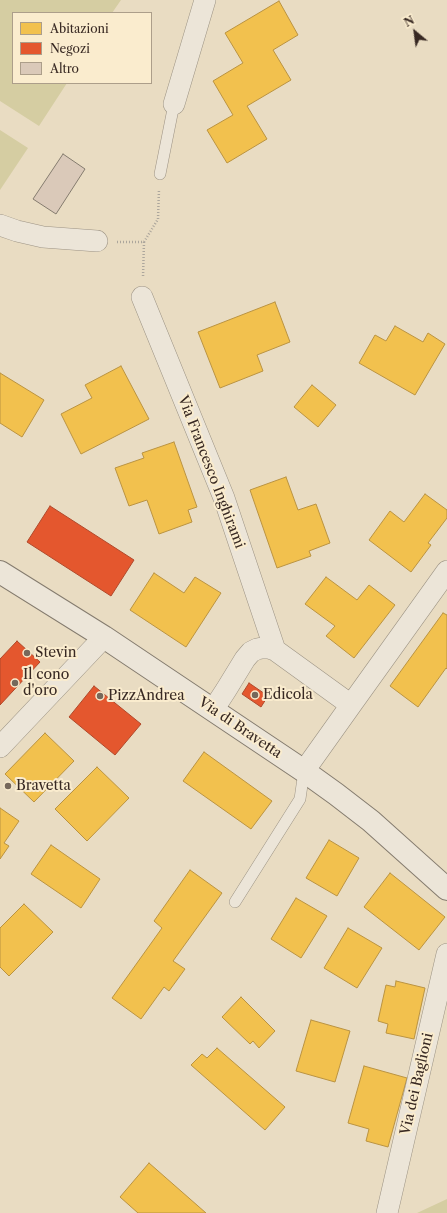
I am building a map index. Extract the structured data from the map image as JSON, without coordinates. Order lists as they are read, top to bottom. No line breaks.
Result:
{"streets":{"main road":["Via di Bravetta"],"street":["Via Francesco Inghirami","Via dei Baglioni"]},"places":["Stevin","Il cono d'oro","Edicola","PizzAndrea","Bravetta"],"legend":["Abitazioni","Negozi","Altro"],"north":"top left"}
